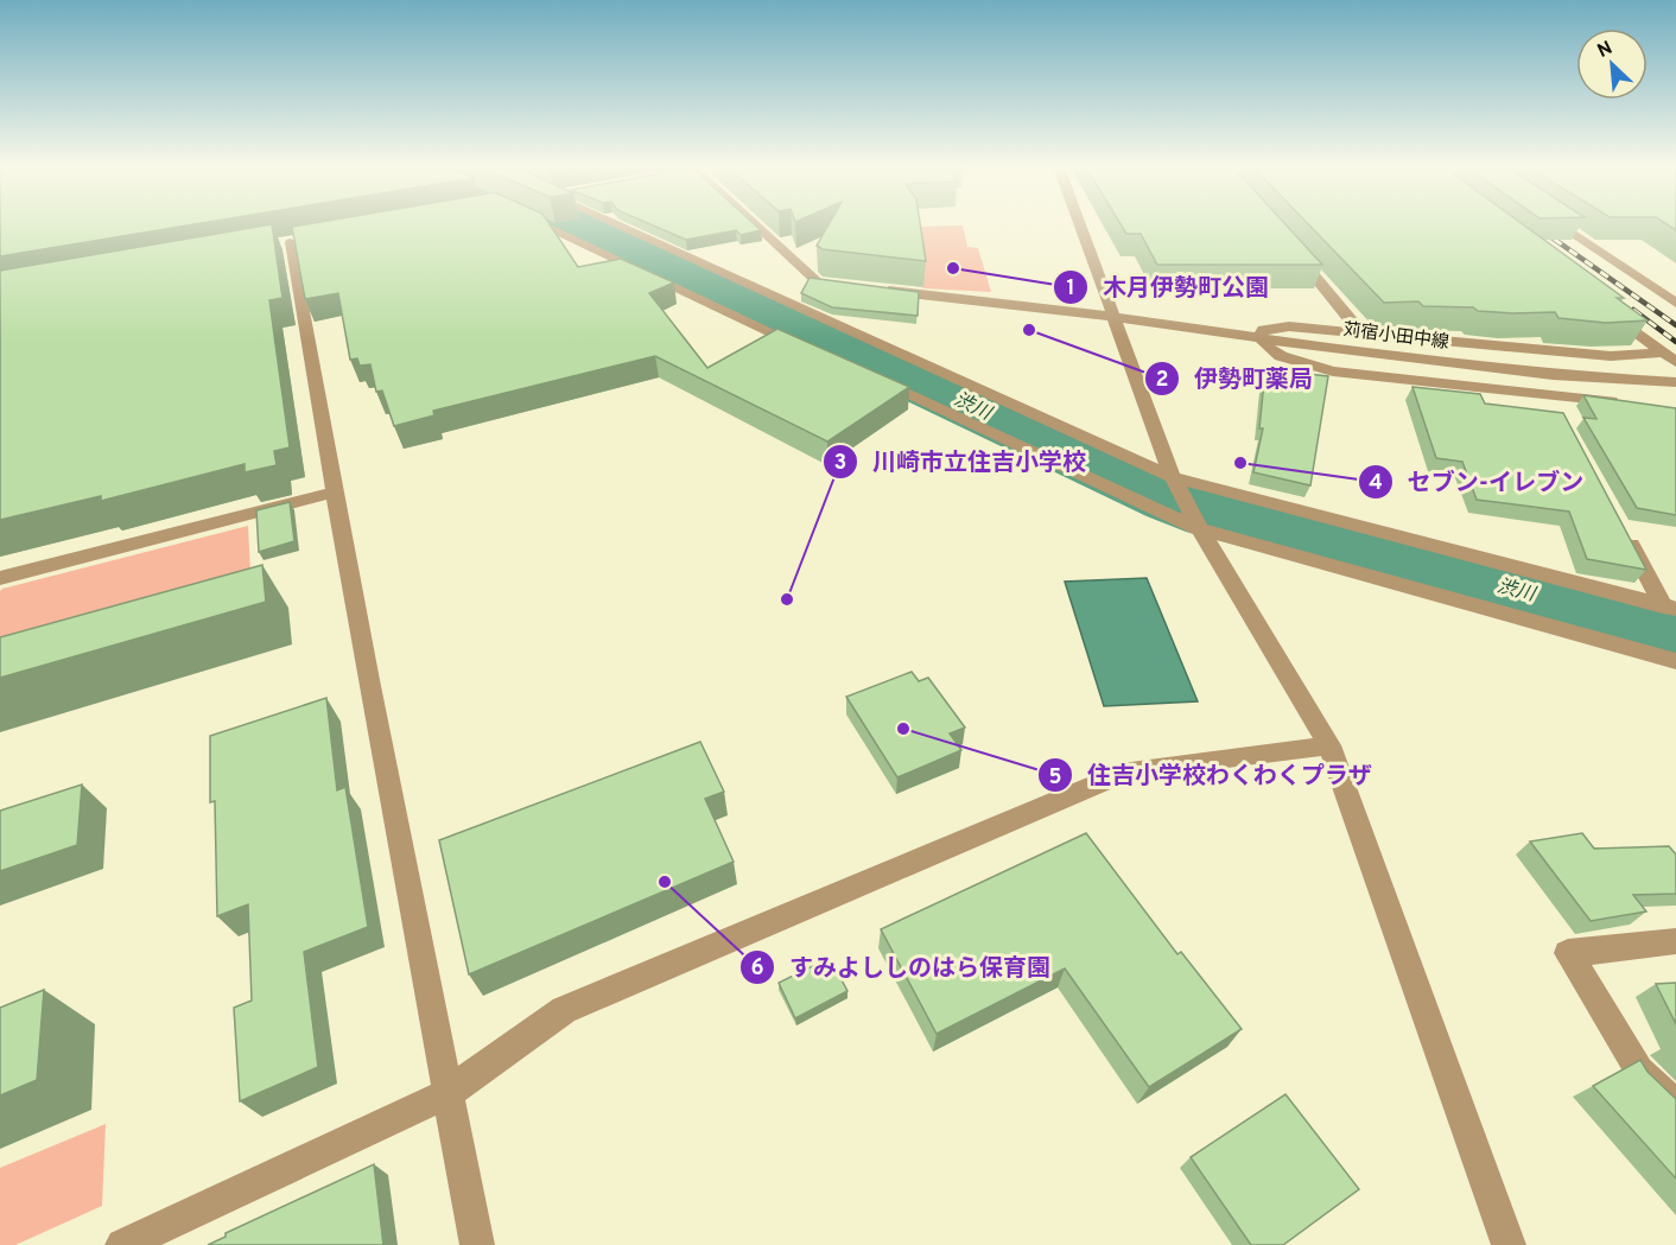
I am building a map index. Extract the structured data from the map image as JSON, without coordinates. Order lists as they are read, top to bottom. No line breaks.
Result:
{"streets":{"street":["苅宿小田中線"]},"water":["渋川"],"places":["木月伊勢町公園","伊勢町薬局","セブン-イレブン","川崎市立住吉小学校","住吉小学校わくわくプラザ","すみよししのはら保育園"],"north":"top left"}
